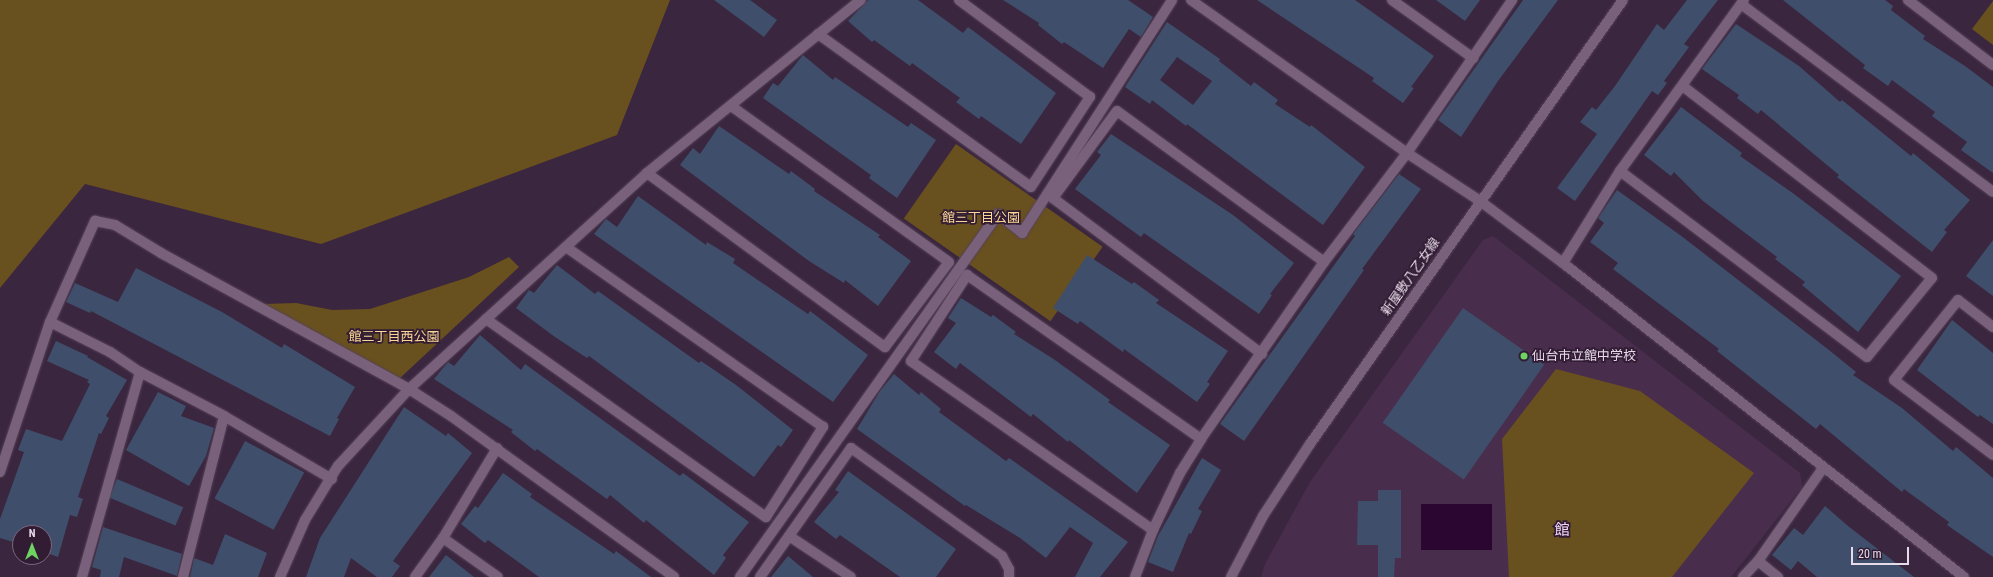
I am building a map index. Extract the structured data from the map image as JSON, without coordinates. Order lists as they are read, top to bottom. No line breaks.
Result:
{"streets":{"street":["新屋敷八乙女線"]},"districts":["館"],"parks":["館三丁目公園","館三丁目西公園"],"places":["仙台市立館中学校"],"scale_bar":"20 m","north":"top"}
